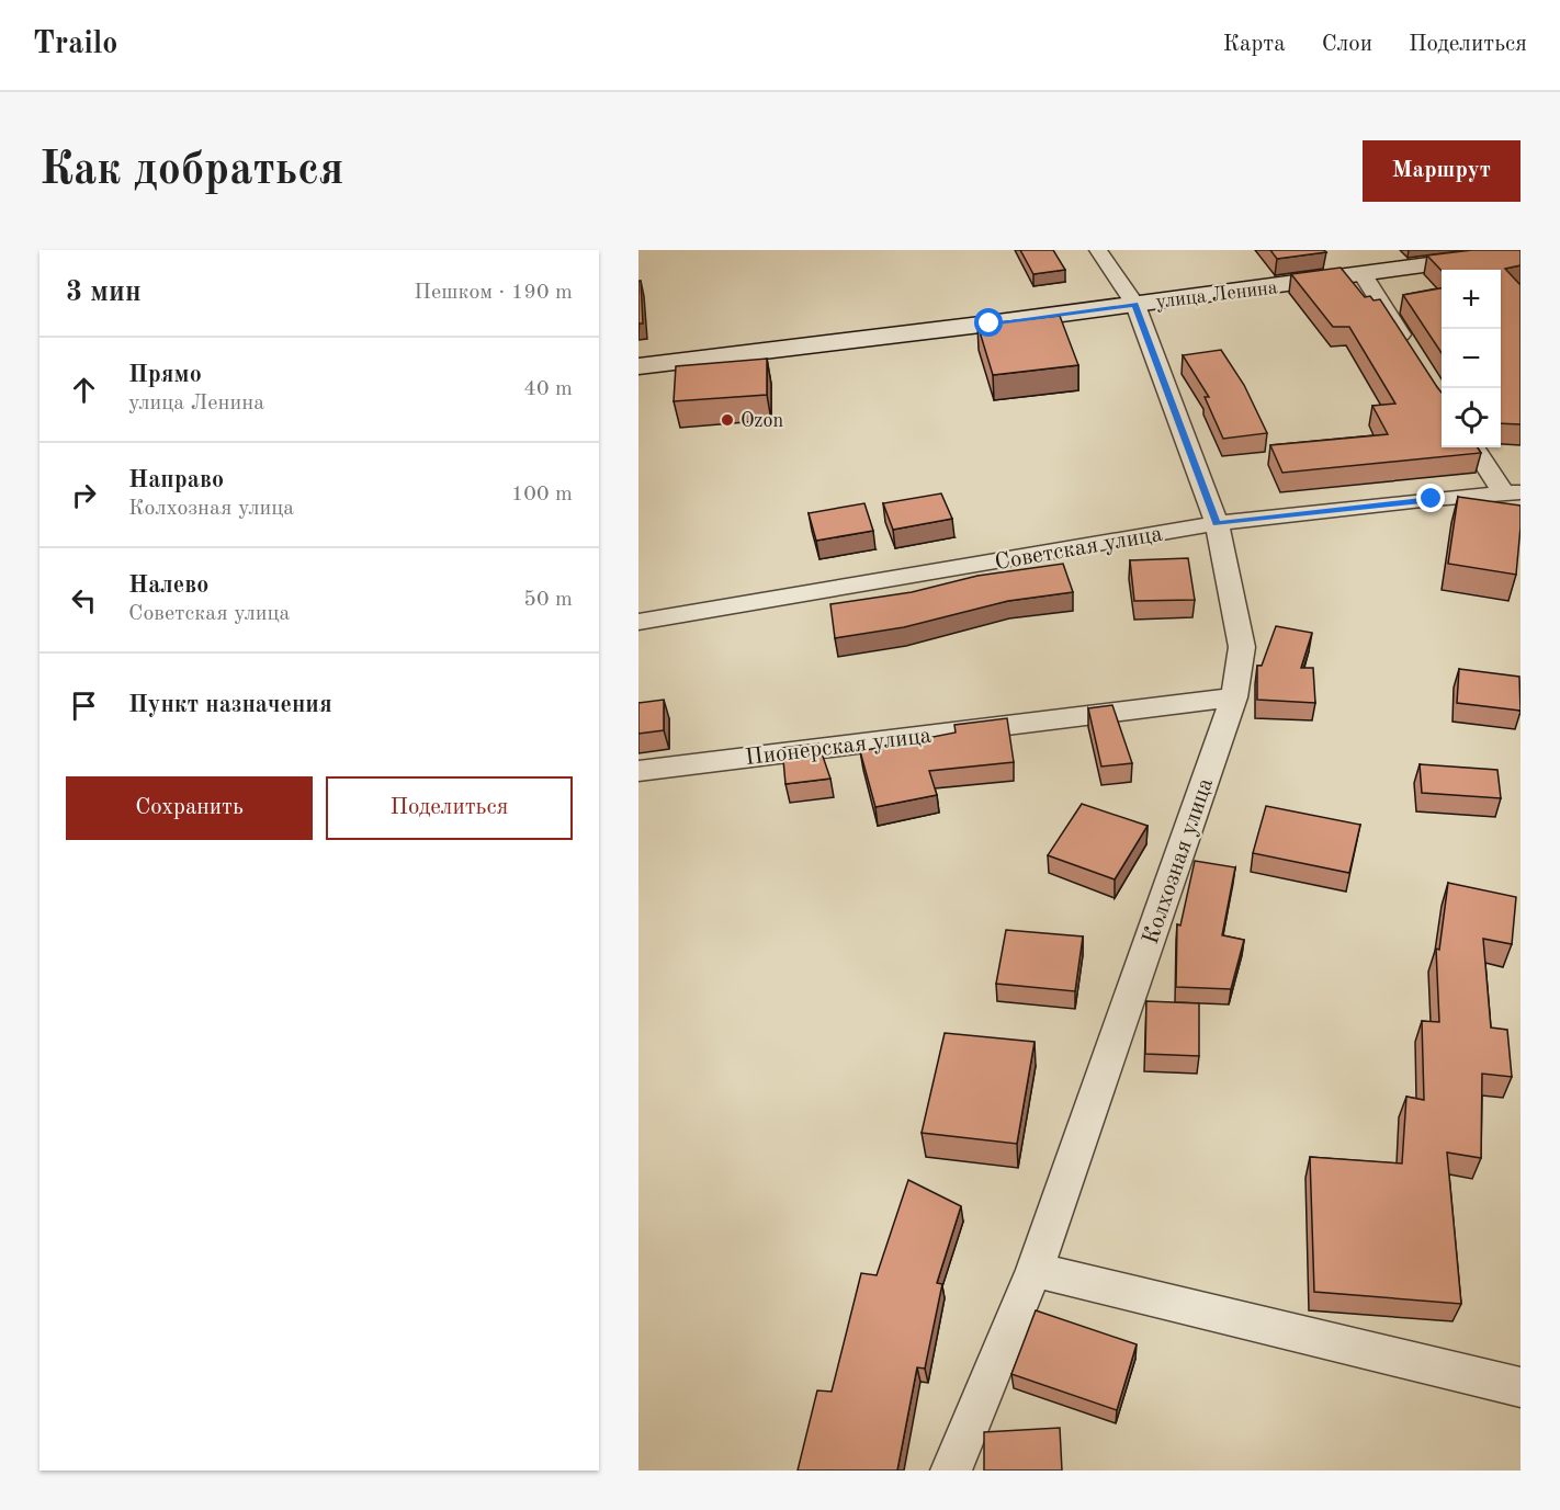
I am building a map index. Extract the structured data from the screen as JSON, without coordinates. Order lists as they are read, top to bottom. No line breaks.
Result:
{"streets":{"main road":["улица Ленина"],"street":["Советская улица","Пионерская улица","Колхозная улица"]},"crossings":[["улица Ленина","Колхозная улица"],["Советская улица","Колхозная улица"],["Пионерская улица","Колхозная улица"]],"places":["Ozon"],"page":{"header":"Trailo","nav":["Карта","Слои","Поделиться"],"buttons":["Маршрут",["Сохранить","Поделиться"]],"title":"Как добраться","heading":["3 мин","Пешком · 190 m"],"map_buttons":["+","−"],"list":[["Прямо","улица Ленина","40 m"],["Направо","Колхозная улица","100 m"],["Налево","Советская улица","50 m"],"Пункт назначения"]}}
